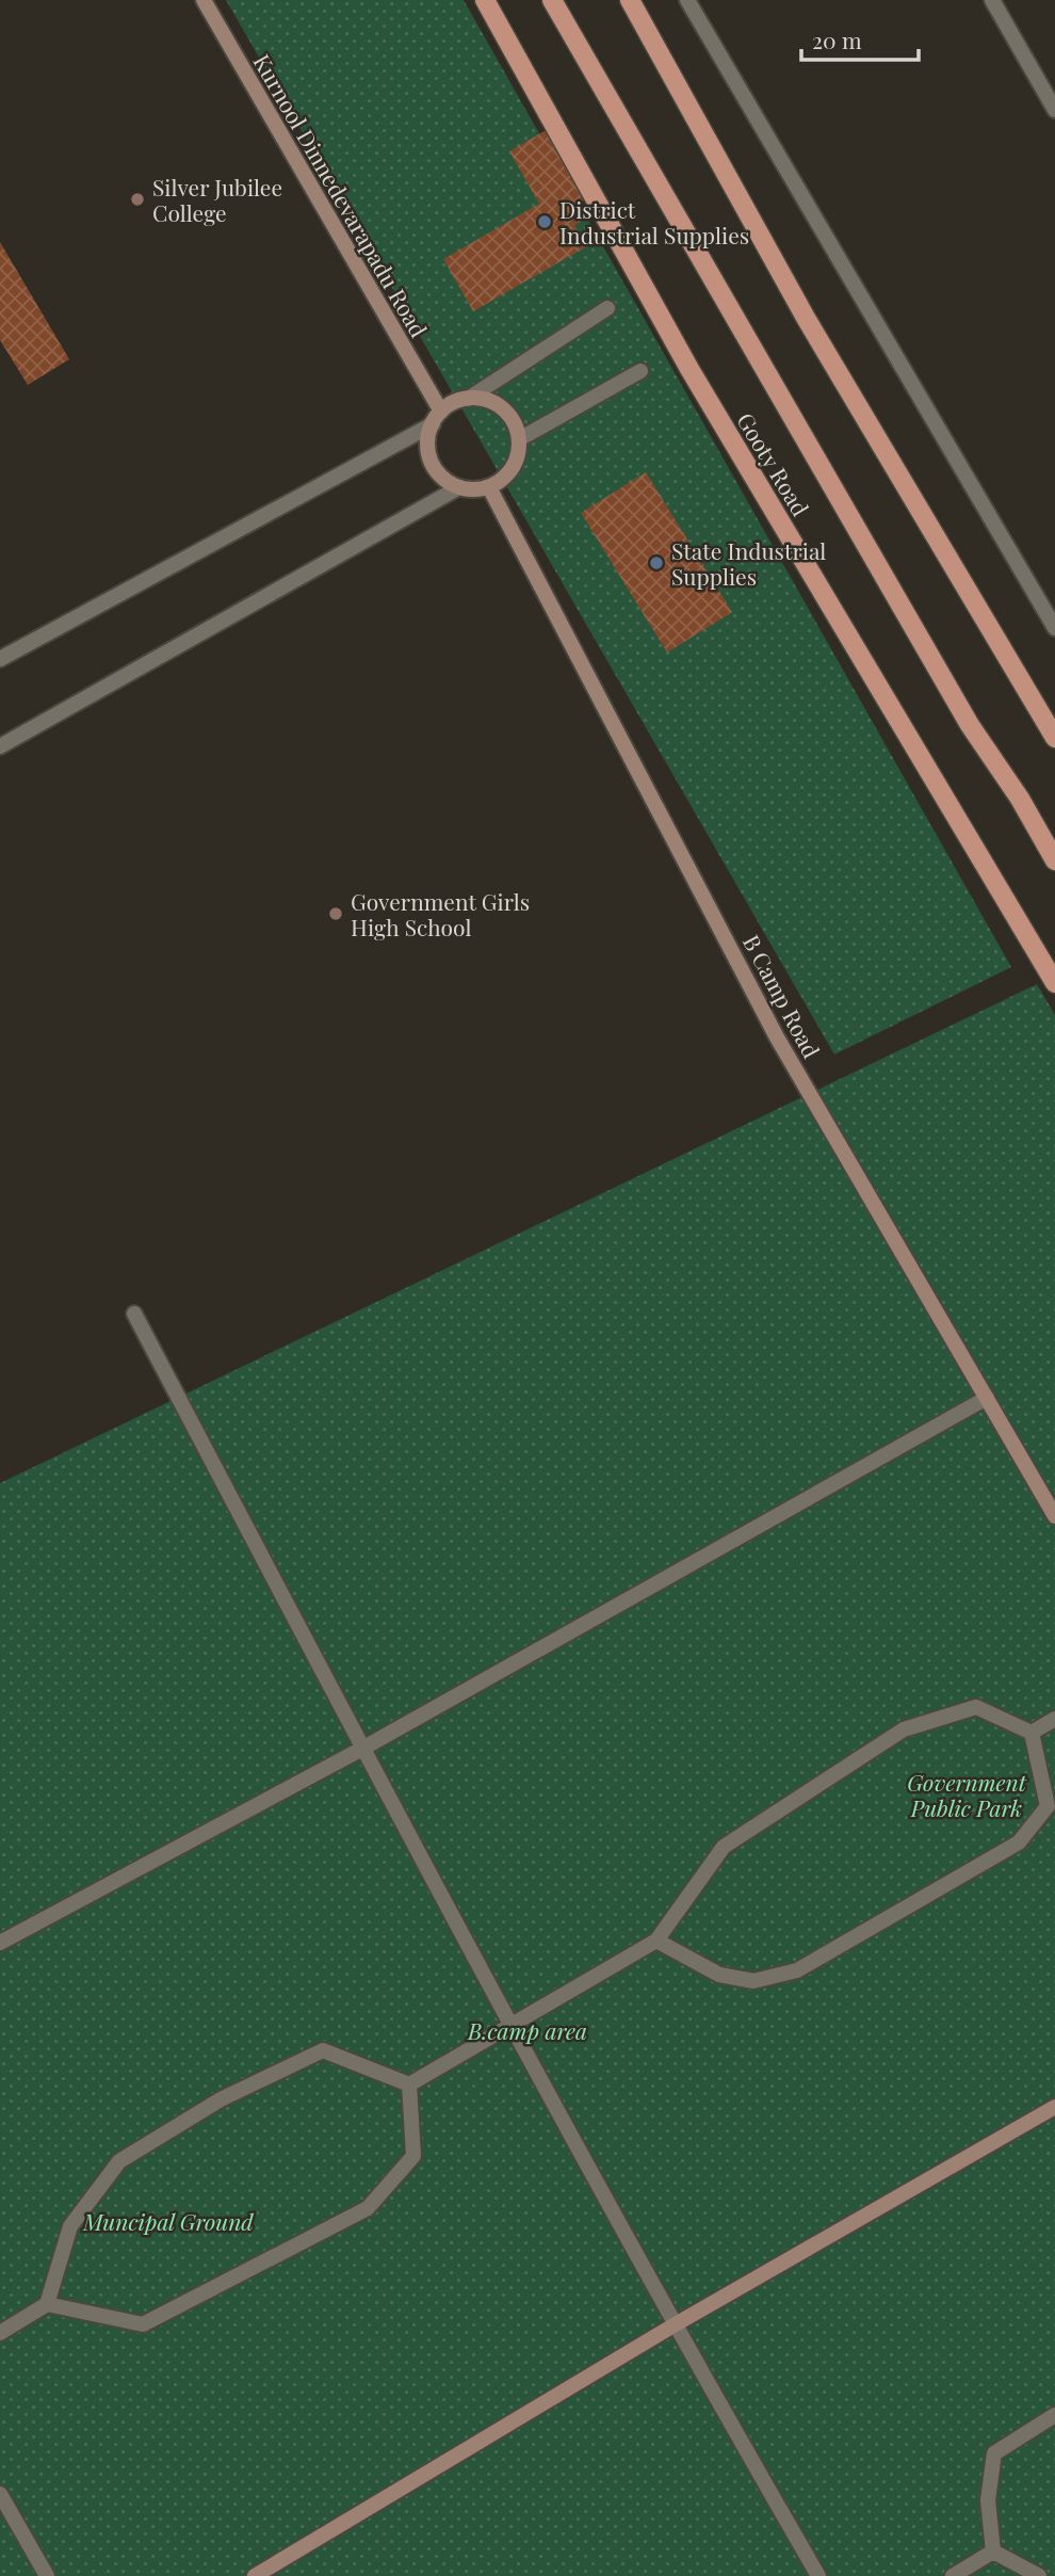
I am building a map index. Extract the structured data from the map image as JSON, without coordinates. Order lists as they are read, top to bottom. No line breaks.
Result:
{"streets":{"main road":["Kurnool Dinnedevarapadu Road","Gooty Road","B Camp Road"]},"crossings":[["Kurnool Dinnedevarapadu Road","B Camp Road"]],"parks":["Government Public Park","B.camp area","Muncipal Ground"],"places":["Silver Jubilee College","District Industrial Supplies","State Industrial Supplies","Government Girls High School"],"scale_bar":"20 m"}
